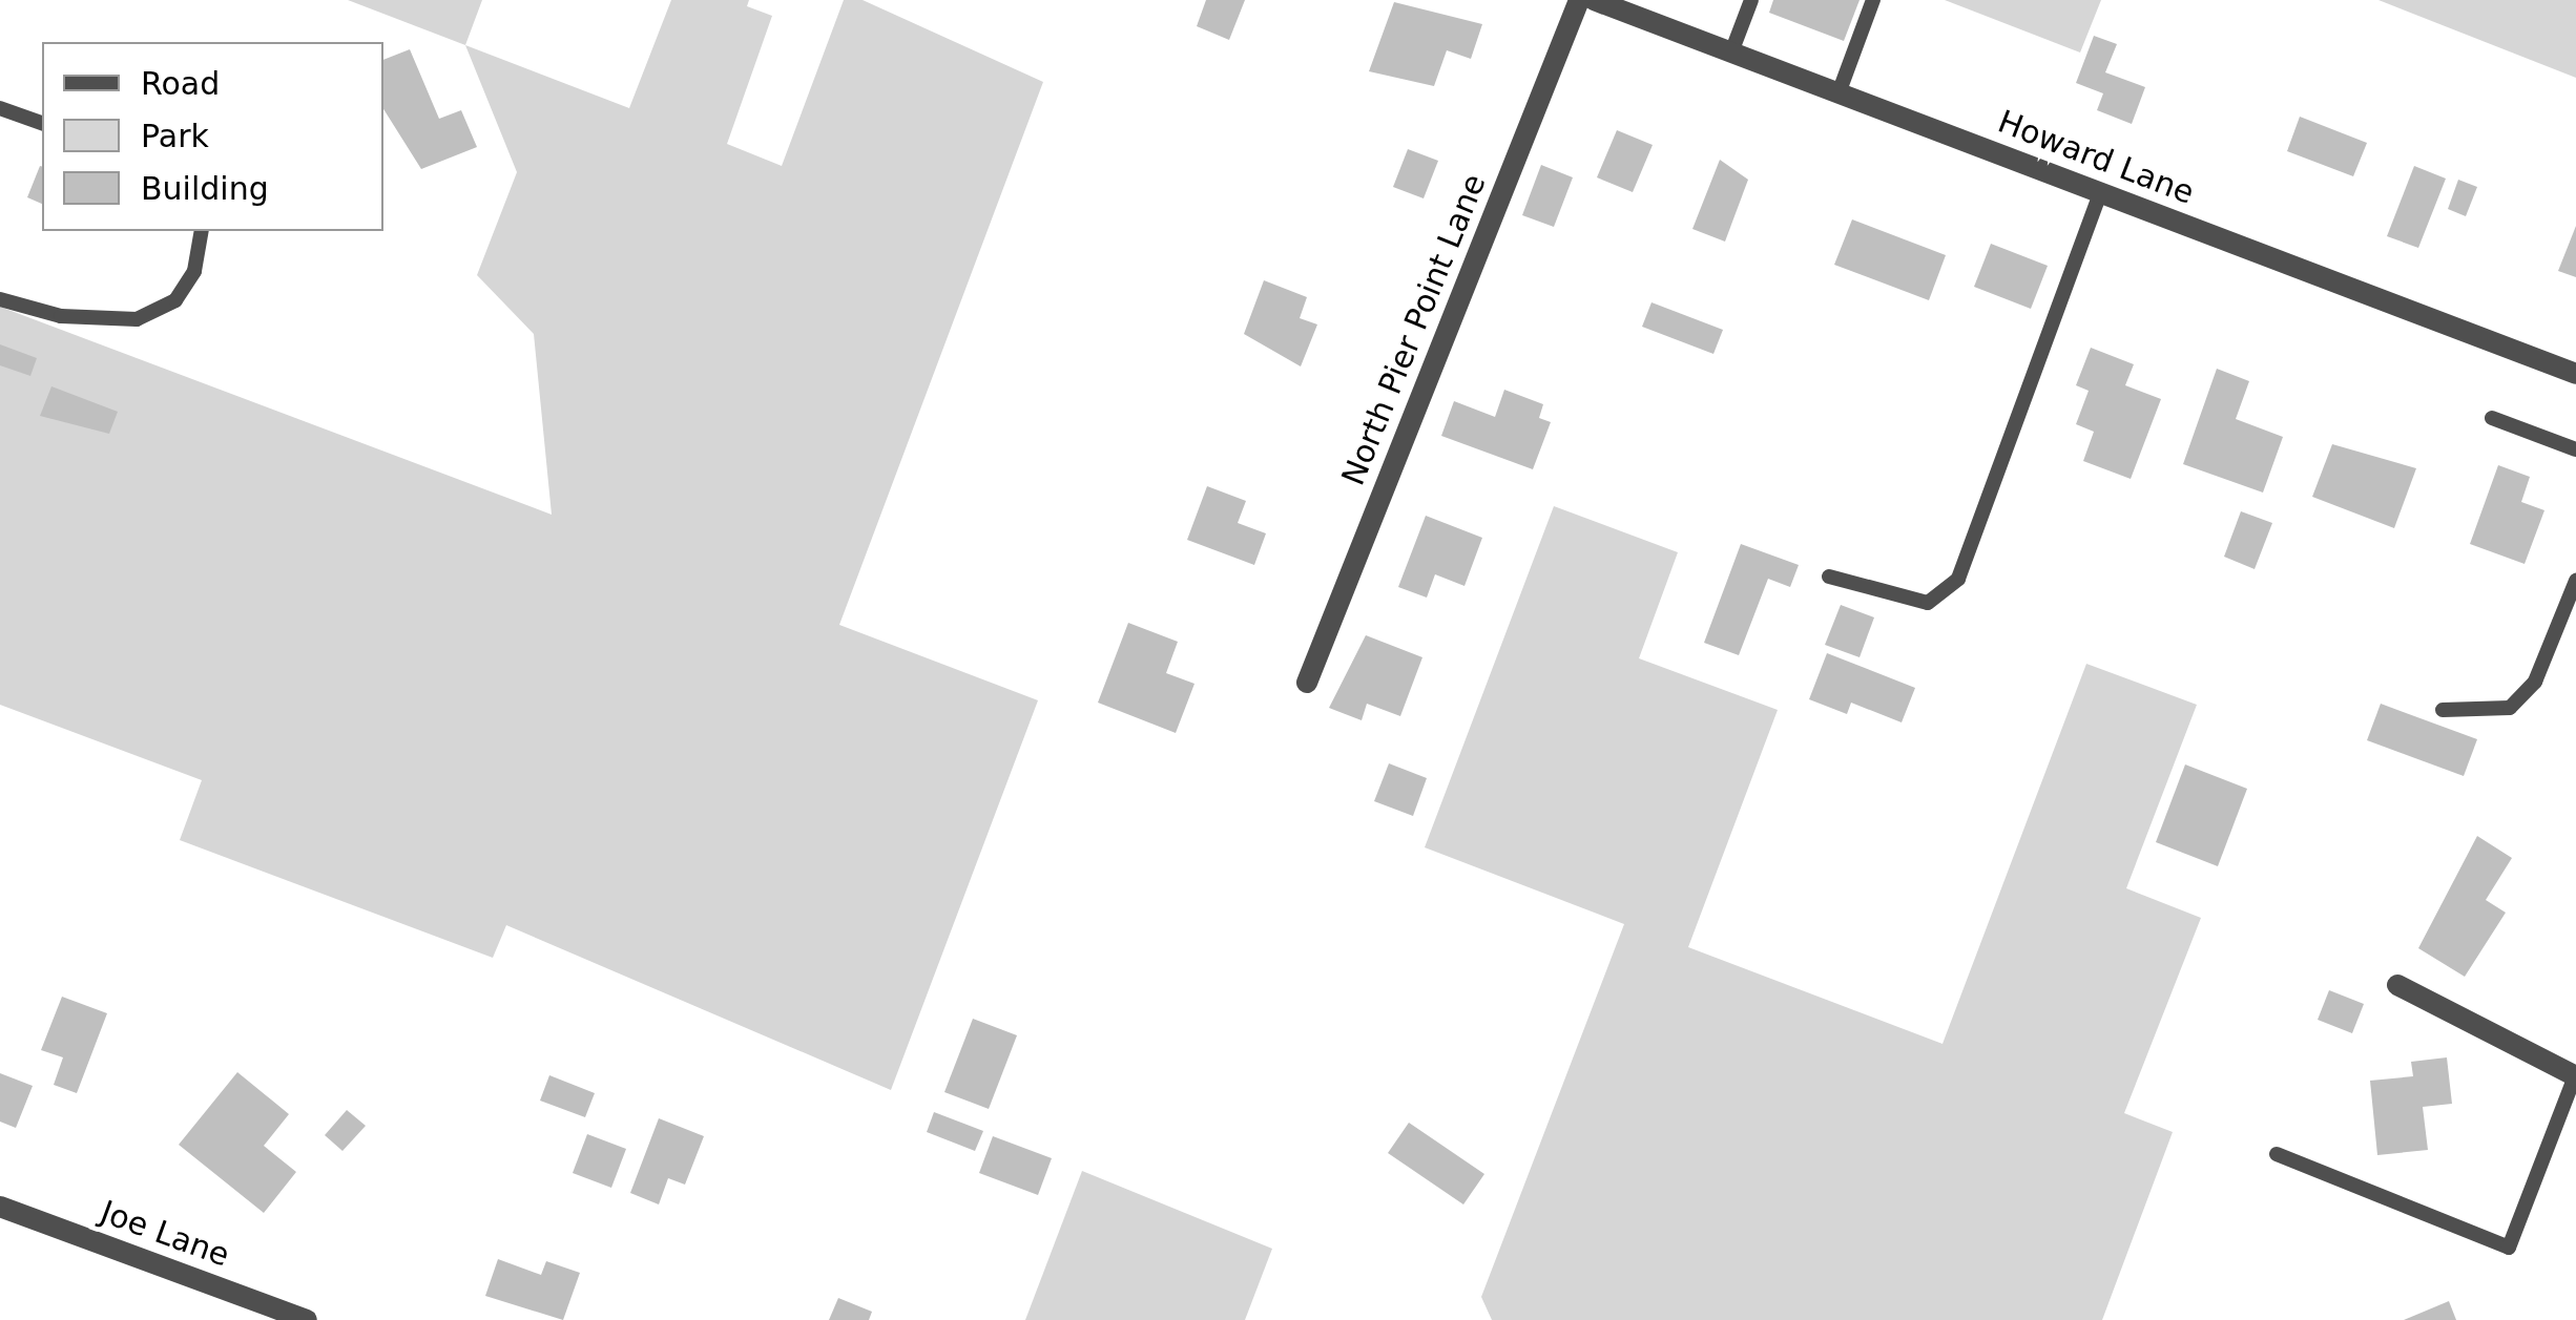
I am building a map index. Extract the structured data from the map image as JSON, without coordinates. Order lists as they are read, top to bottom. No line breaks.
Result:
{"streets":{"street":["Howard Lane","North Pier Point Lane","Joe Lane"]},"crossings":[["Howard Lane","North Pier Point Lane"]],"legend":["Road","Park","Building"]}
